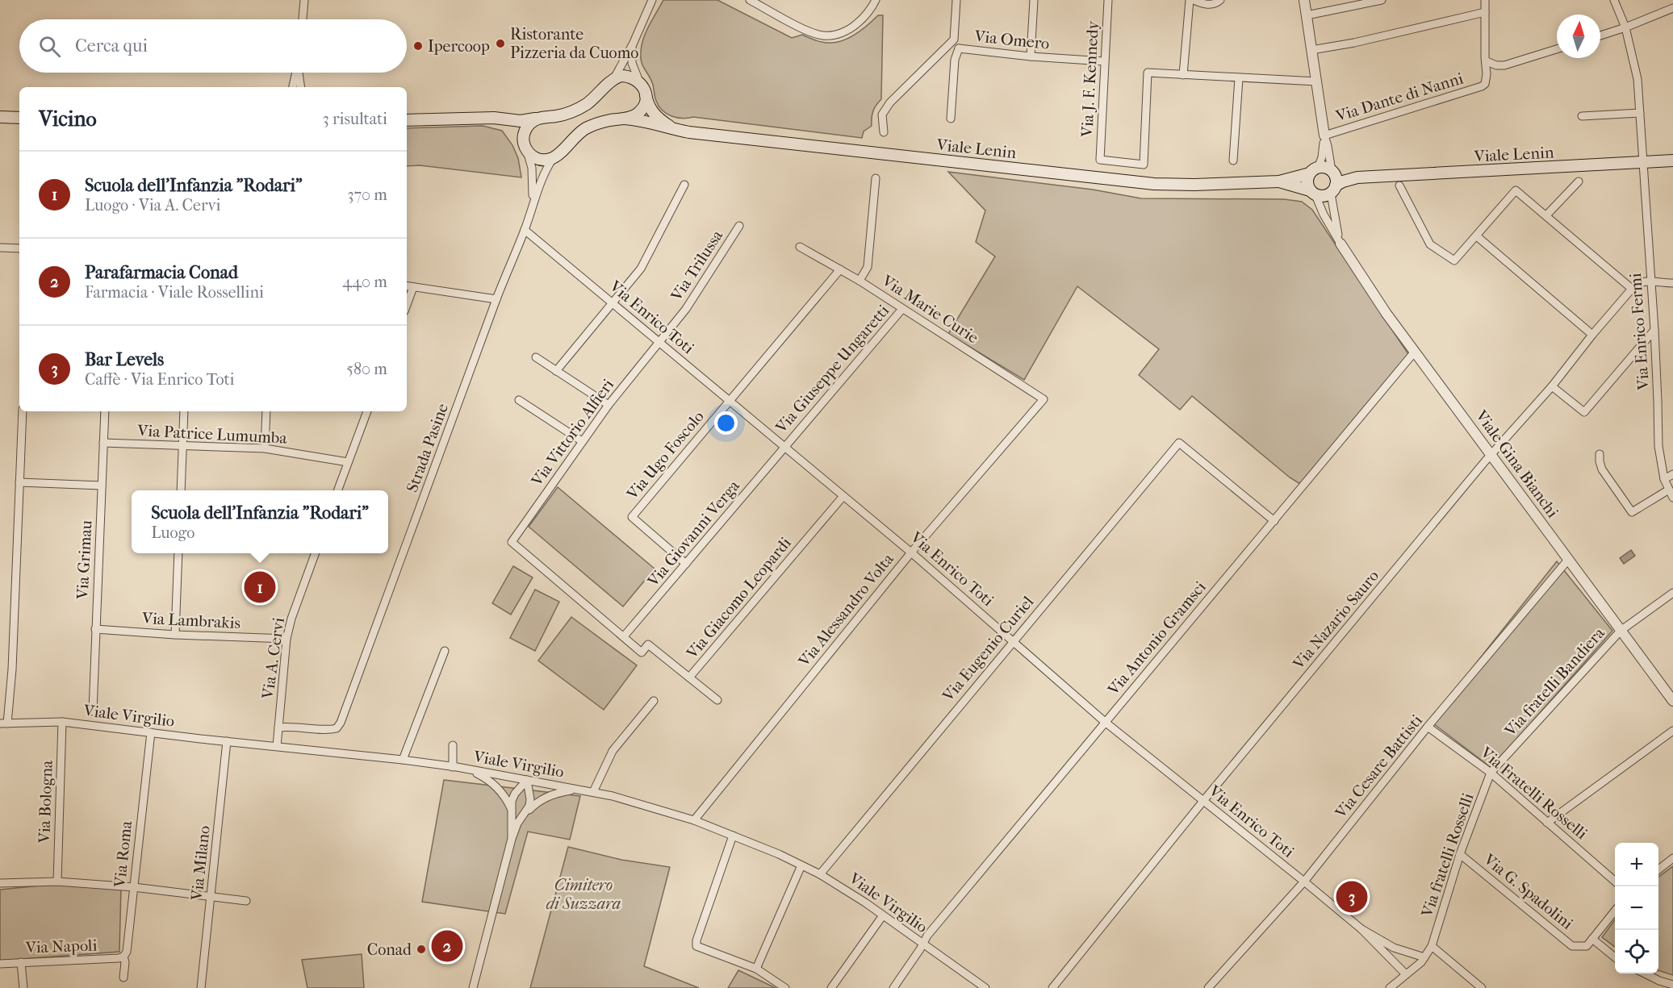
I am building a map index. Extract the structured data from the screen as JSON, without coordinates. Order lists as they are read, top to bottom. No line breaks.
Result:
{"streets":{"main road":["Viale Lenin"],"street":["Via Omero","Via J. F. Kennedy","Via Dante di Nanni","Via Trilussa","Via Marie Curie","Via Enrico Toti","Via Enrico Fermi","Via Giuseppe Ungaretti","Via Vittorio Alfieri","Via Patrice Lumumba","Strada Pasine","Via Ugo Foscolo","Viale Gina Bianchi","Via Giovanni Verga","Via Grimau","Via Giacomo Leopardi","Via Alessandro Volta","Via Nazario Sauro","Via Lambrakis","Via Antonio Gramsci","Via Eugenio Curiel","Via A. Cervi","Via fratelli Bandiera","Viale Virgilio","Via Cesare Battisti","Via Fratelli Rosselli","Via Bologna","Via Roma","Via fratelli Rosselli","Via Milano","Via G. Spadolini","Via Napoli"]},"crossings":[["Via Omero","Via J. F. Kennedy"],["Viale Lenin","Via Enrico Fermi"],["Via Trilussa","Via Enrico Toti"],["Via Trilussa","Via Vittorio Alfieri"],["Via Marie Curie","Via Giuseppe Ungaretti"],["Via Marie Curie","Via Alessandro Volta"],["Via Enrico Toti","Via Giuseppe Ungaretti"],["Via Enrico Toti","Via Vittorio Alfieri"],["Via Enrico Toti","Strada Pasine"],["Via Enrico Toti","Via Ugo Foscolo"],["Via Enrico Toti","Via Giovanni Verga"],["Via Enrico Toti","Via Giacomo Leopardi"],["Via Enrico Toti","Via Alessandro Volta"],["Via Enrico Toti","Via Nazario Sauro"],["Via Enrico Toti","Via Antonio Gramsci"],["Via Enrico Toti","Via Eugenio Curiel"],["Via Enrico Toti","Via Cesare Battisti"],["Via Enrico Toti","Via fratelli Rosselli"],["Via Enrico Fermi","Via Nazario Sauro"],["Via Giuseppe Ungaretti","Via Giovanni Verga"],["Via Vittorio Alfieri","Via Giovanni Verga"],["Via Vittorio Alfieri","Via Giacomo Leopardi"],["Via Patrice Lumumba","Via Grimau"],["Strada Pasine","Via A. Cervi"],["Via Ugo Foscolo","Via Giovanni Verga"],["Viale Gina Bianchi","Via Nazario Sauro"],["Viale Gina Bianchi","Via Antonio Gramsci"],["Viale Gina Bianchi","Via fratelli Bandiera"],["Viale Gina Bianchi","Via Cesare Battisti"],["Via Giovanni Verga","Via Giacomo Leopardi"],["Via Grimau","Via Lambrakis"],["Via Alessandro Volta","Viale Virgilio"],["Via Lambrakis","Via A. Cervi"],["Via Antonio Gramsci","Via Eugenio Curiel"],["Via Antonio Gramsci","Viale Virgilio"],["Via Eugenio Curiel","Viale Virgilio"],["Via A. Cervi","Viale Virgilio"],["Via fratelli Bandiera","Via Fratelli Rosselli"],["Via fratelli Bandiera","Via fratelli Rosselli"],["Viale Virgilio","Via Bologna"],["Viale Virgilio","Via Roma"],["Viale Virgilio","Via Milano"],["Via Cesare Battisti","Via Fratelli Rosselli"],["Via Fratelli Rosselli","Via fratelli Rosselli"],["Via Roma","Via Napoli"],["Via fratelli Rosselli","Via G. Spadolini"]],"parks":["Cimitero di Suzzara"],"places":["Ristorante Pizzeria da Cuomo","Ipercoop","Conad"],"north":"top","page":{"search":"Cerca qui","heading":["Vicino","3 risultati"],"list":[{"mark":"1","name":"Scuola dell'Infanzia \"Rodari\"","note":"Luogo · Via A. Cervi","value":"370 m"},{"mark":"2","name":"Parafarmacia Conad","note":"Farmacia · Viale Rossellini","value":"440 m"},{"mark":"3","name":"Bar Levels","note":"Caffè · Via Enrico Toti","value":"580 m"}],"popup":["Scuola dell'Infanzia \"Rodari\"","Luogo"],"pins":["1","3","2"],"map_buttons":["+","−"]}}
